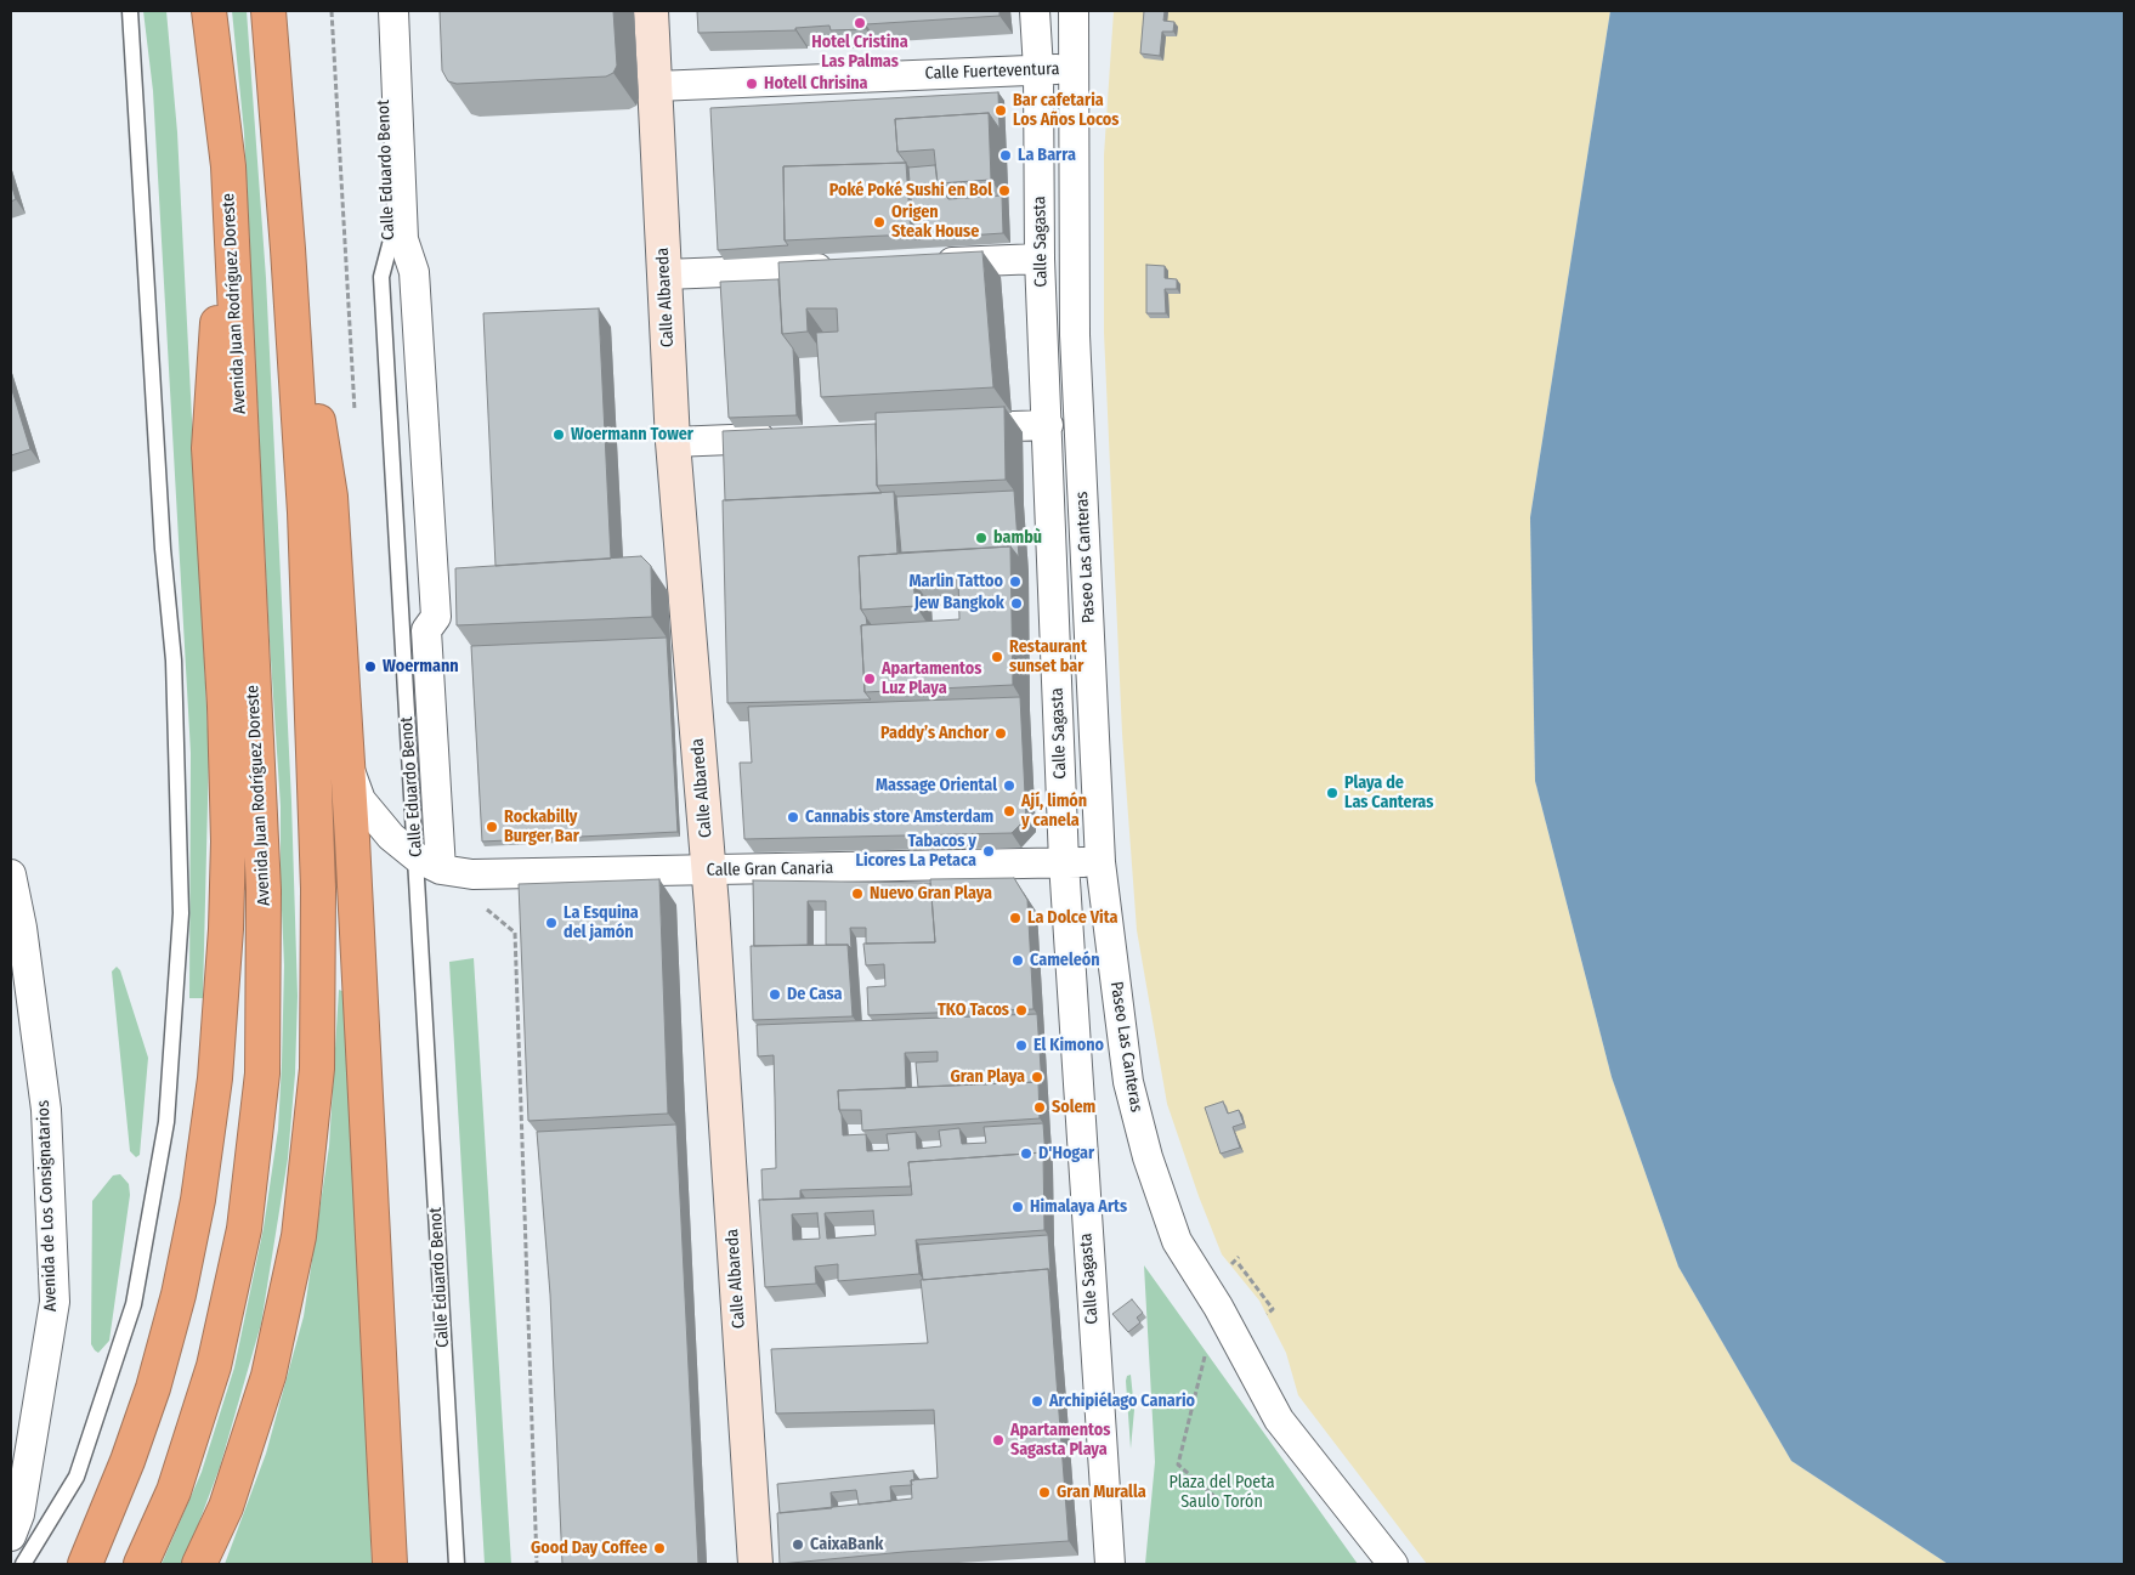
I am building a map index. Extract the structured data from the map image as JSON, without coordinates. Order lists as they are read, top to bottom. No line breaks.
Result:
{"streets":{"highway":["Avenida Juan Rodríguez Doreste"],"street":["Calle Fuerteventura","Calle Eduardo Benot","Calle Sagasta","Calle Albareda","Paseo Las Canteras","Calle Gran Canaria","Avenida de Los Consignatarios"]},"crossings":[["Calle Fuerteventura","Calle Sagasta"],["Calle Fuerteventura","Calle Albareda"],["Calle Fuerteventura","Paseo Las Canteras"],["Calle Eduardo Benot","Calle Gran Canaria"],["Calle Sagasta","Calle Gran Canaria"],["Calle Albareda","Calle Gran Canaria"],["Paseo Las Canteras","Calle Gran Canaria"]],"parks":["Plaza del Poeta Saulo Torón"],"places":["Hotel Cristina Las Palmas","Hotell Chrisina","Bar cafetaria Los Años Locos","La Barra","Poké Poké Sushi en Bol","Origen Steak House","Woermann Tower","bambù","Marlin Tattoo","Jew Bangkok","Restaurant sunset bar","Woermann","Apartamentos Luz Playa","Paddy’s Anchor","Massage Oriental","Playa de Las Canteras","Ají, limón y canela","Cannabis store Amsterdam","Rockabilly Burger Bar","Tabacos y Licores La Petaca","Nuevo Gran Playa","La Dolce Vita","La Esquina del jamón","Cameleón","De Casa","TKO Tacos","El Kimono","Gran Playa","Solem","D'Hogar","Himalaya Arts","Archipiélago Canario","Apartamentos Sagasta Playa","Gran Muralla","CaixaBank","Good Day Coffee"]}
